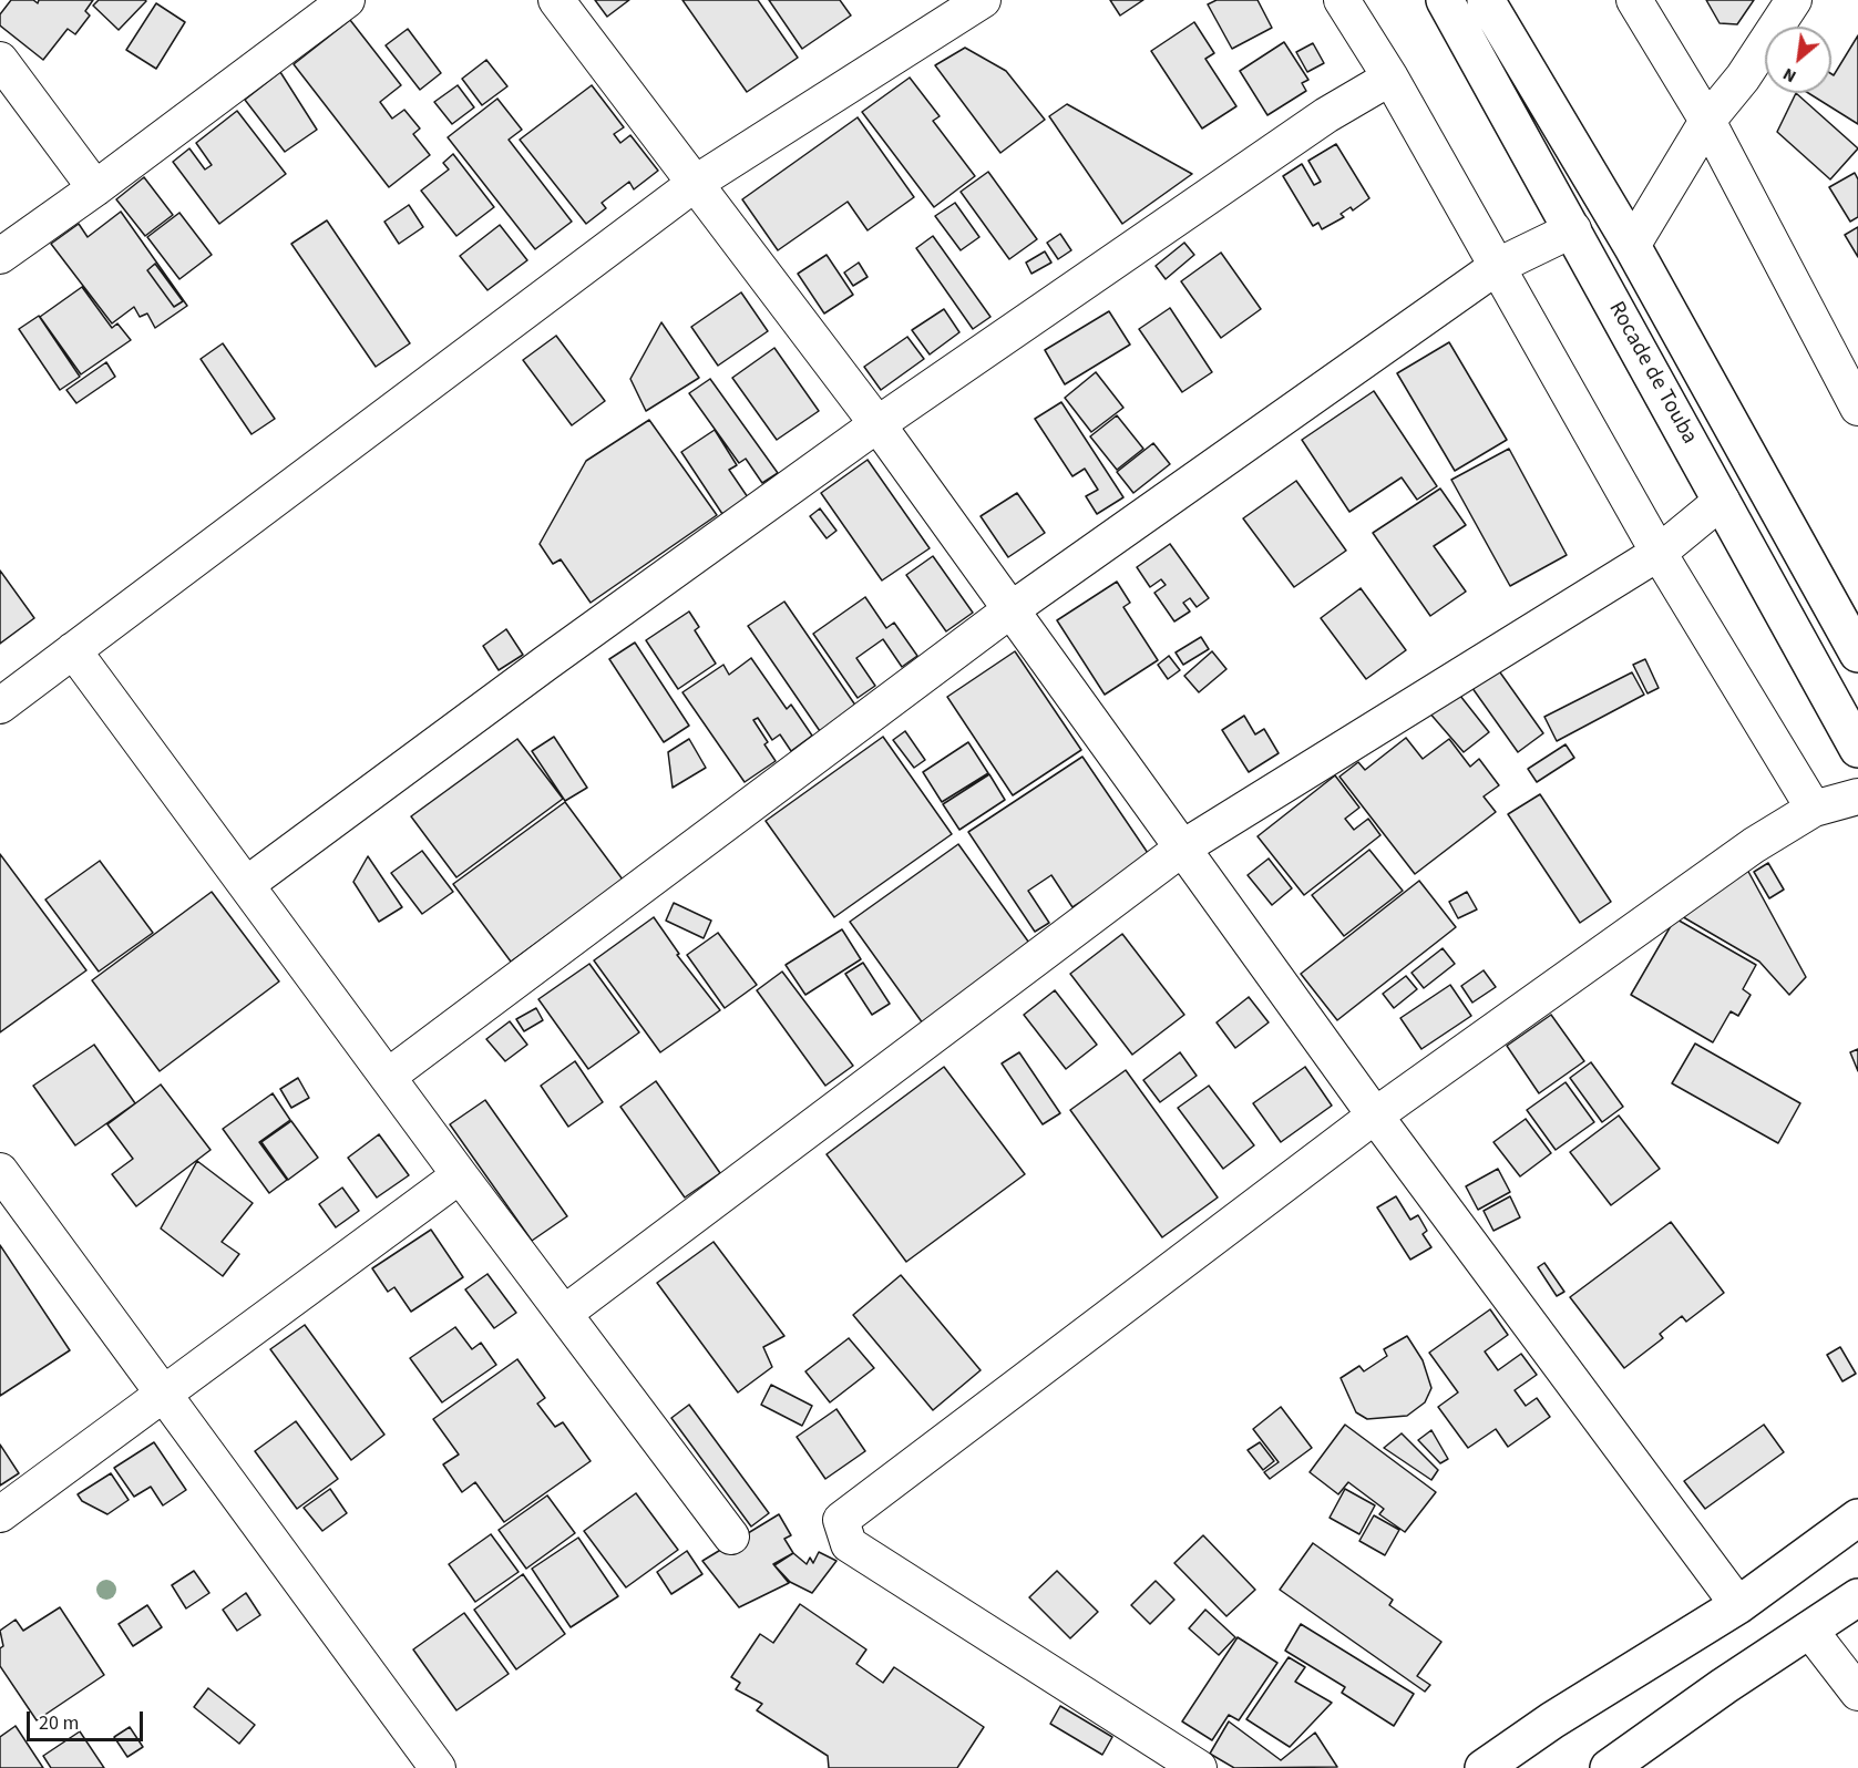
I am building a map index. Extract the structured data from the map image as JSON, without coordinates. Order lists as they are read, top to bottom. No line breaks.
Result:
{"streets":{"main road":["Rocade de Touba"]},"scale_bar":"20 m","north":"bottom left"}
